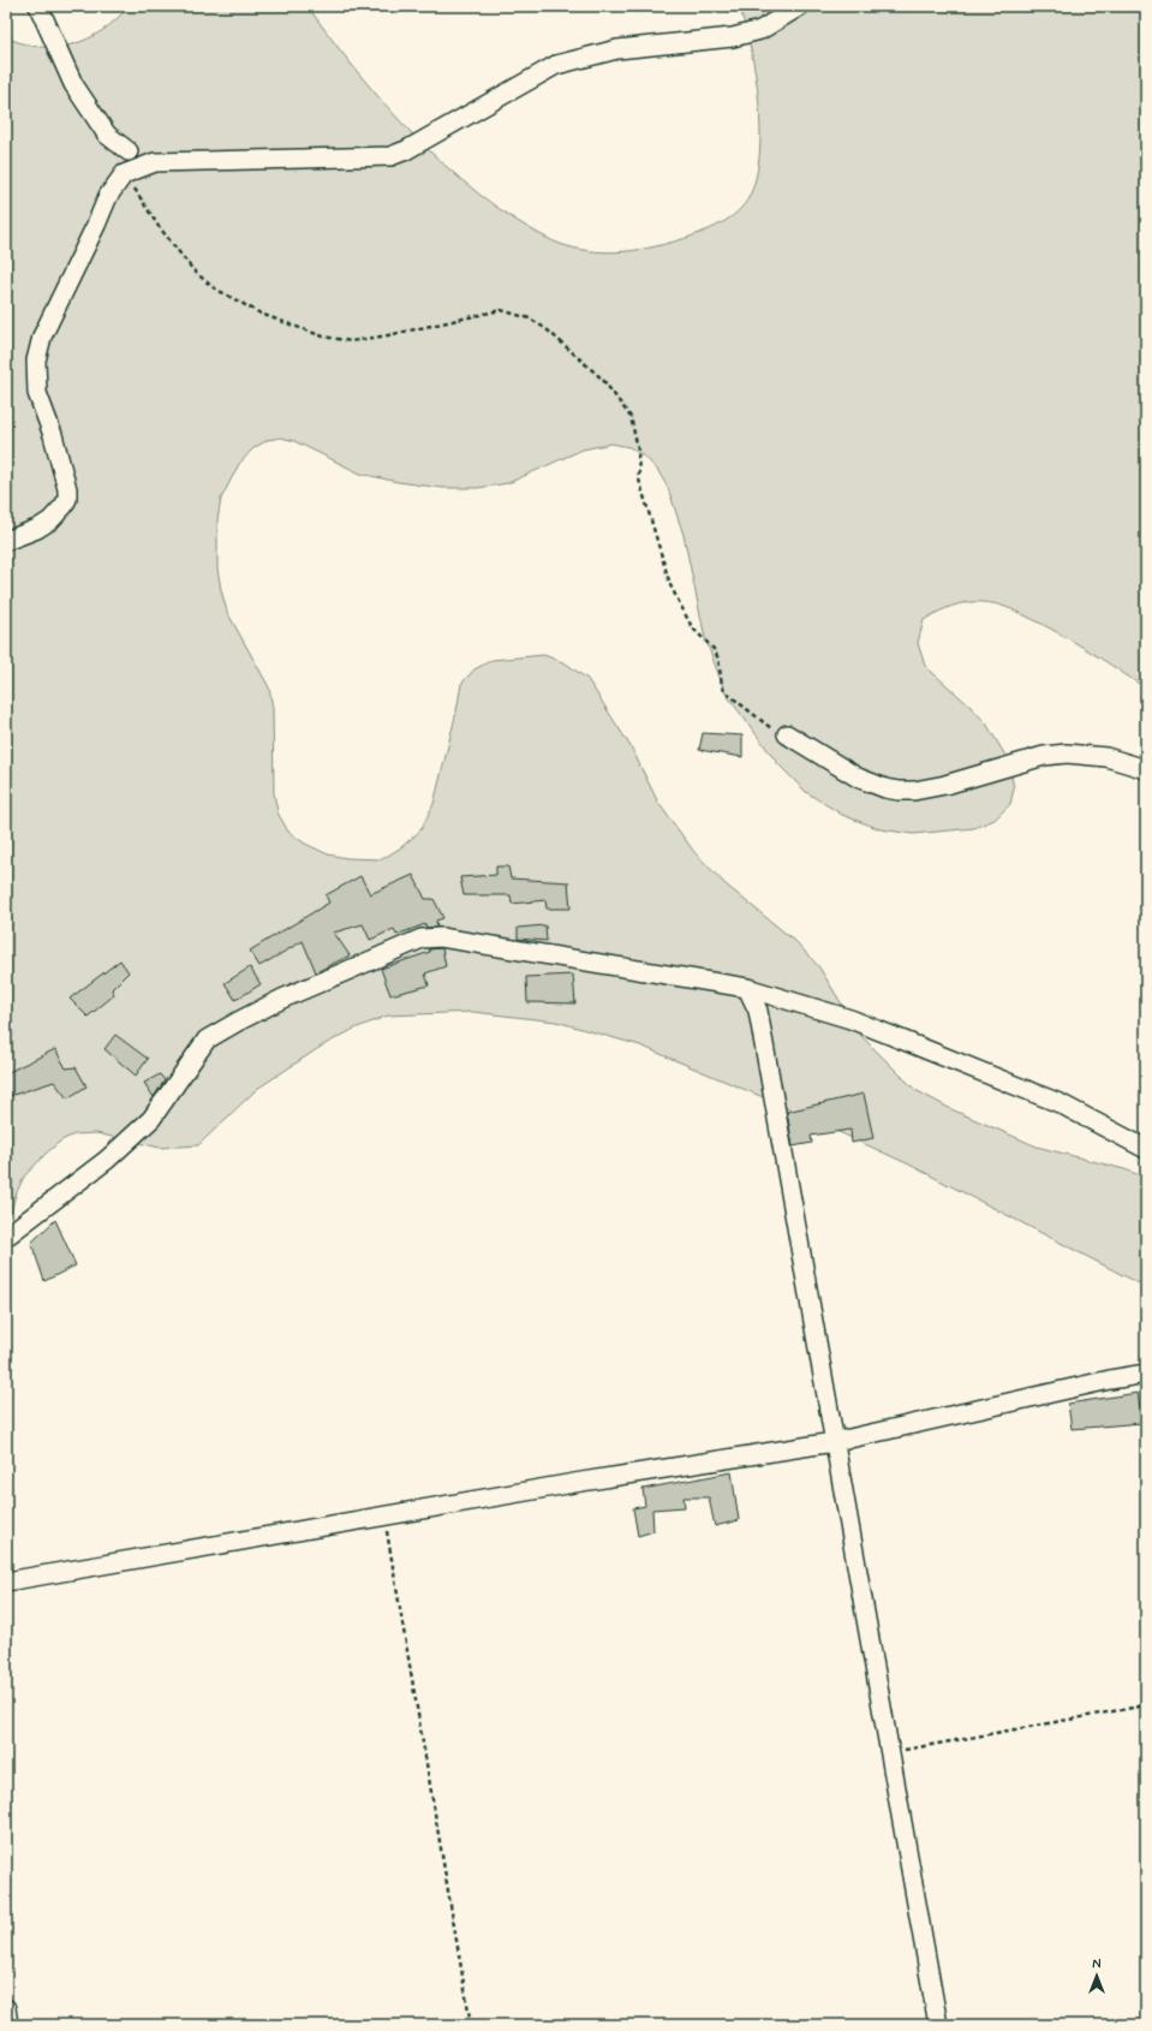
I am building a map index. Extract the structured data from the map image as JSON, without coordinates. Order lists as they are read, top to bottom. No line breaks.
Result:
{"north":"top"}
